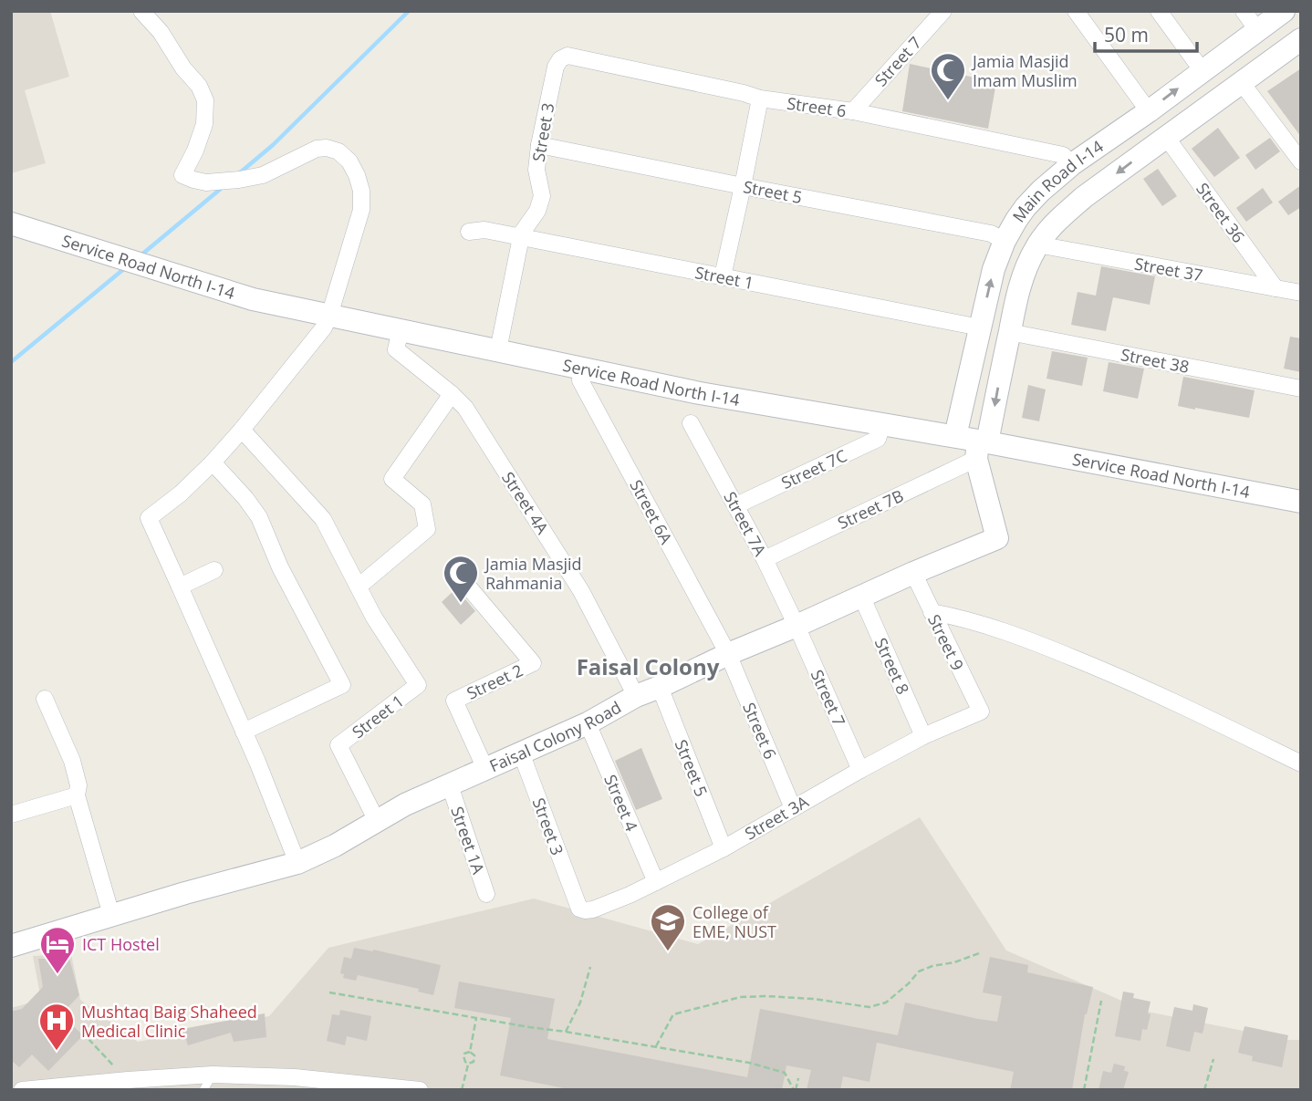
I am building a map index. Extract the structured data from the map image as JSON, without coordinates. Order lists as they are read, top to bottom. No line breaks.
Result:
{"streets":{"main road":["Main Road I-14","Service Road North I-14","Faisal Colony Road"],"street":["Street 7","Street 6","Street 3","Street 5","Street 36","Street 37","Street 1","Street 38","Street 7C","Street 4A","Street 7B","Street 6A","Street 7A","Street 9","Street 8","Street 2","Street 4","Street 3A","Street 1A"]},"crossings":[["Street 7","Street 6"],["Street 7","Street 7A"],["Street 7","Faisal Colony Road"],["Street 7","Street 3A"],["Street 6","Street 3"],["Street 6","Main Road I-14"],["Street 6","Street 6A"],["Street 6","Faisal Colony Road"],["Street 6","Street 3A"],["Street 3","Street 5"],["Street 3","Service Road North I-14"],["Street 3","Street 1"],["Street 3","Faisal Colony Road"],["Street 3","Street 3A"],["Main Road I-14","Street 5"],["Main Road I-14","Street 36"],["Main Road I-14","Service Road North I-14"],["Main Road I-14","Street 37"],["Main Road I-14","Street 1"],["Main Road I-14","Street 38"],["Main Road I-14","Street 7B"],["Main Road I-14","Faisal Colony Road"],["Street 5","Faisal Colony Road"],["Street 5","Street 3A"],["Street 36","Street 37"],["Service Road North I-14","Street 7C"],["Service Road North I-14","Street 4A"],["Service Road North I-14","Street 7B"],["Service Road North I-14","Street 6A"],["Service Road North I-14","Faisal Colony Road"],["Street 1","Faisal Colony Road"],["Street 7C","Street 7A"],["Street 4A","Faisal Colony Road"],["Street 7B","Street 7A"],["Street 7B","Faisal Colony Road"],["Street 6A","Faisal Colony Road"],["Street 7A","Faisal Colony Road"],["Street 9","Faisal Colony Road"],["Street 9","Street 3A"],["Street 8","Faisal Colony Road"],["Street 8","Street 3A"],["Street 2","Faisal Colony Road"],["Faisal Colony Road","Street 4"],["Faisal Colony Road","Street 1A"],["Street 4","Street 3A"]],"districts":["Faisal Colony"],"places":{"mosque":["Jamia Masjid Imam Muslim","Jamia Masjid Rahmania"],"school or university":["College of EME, NUST"],"hotel":["ICT Hostel"],"hospital":["Mushtaq Baig Shaheed Medical Clinic"]},"scale_bar":"50 m"}
